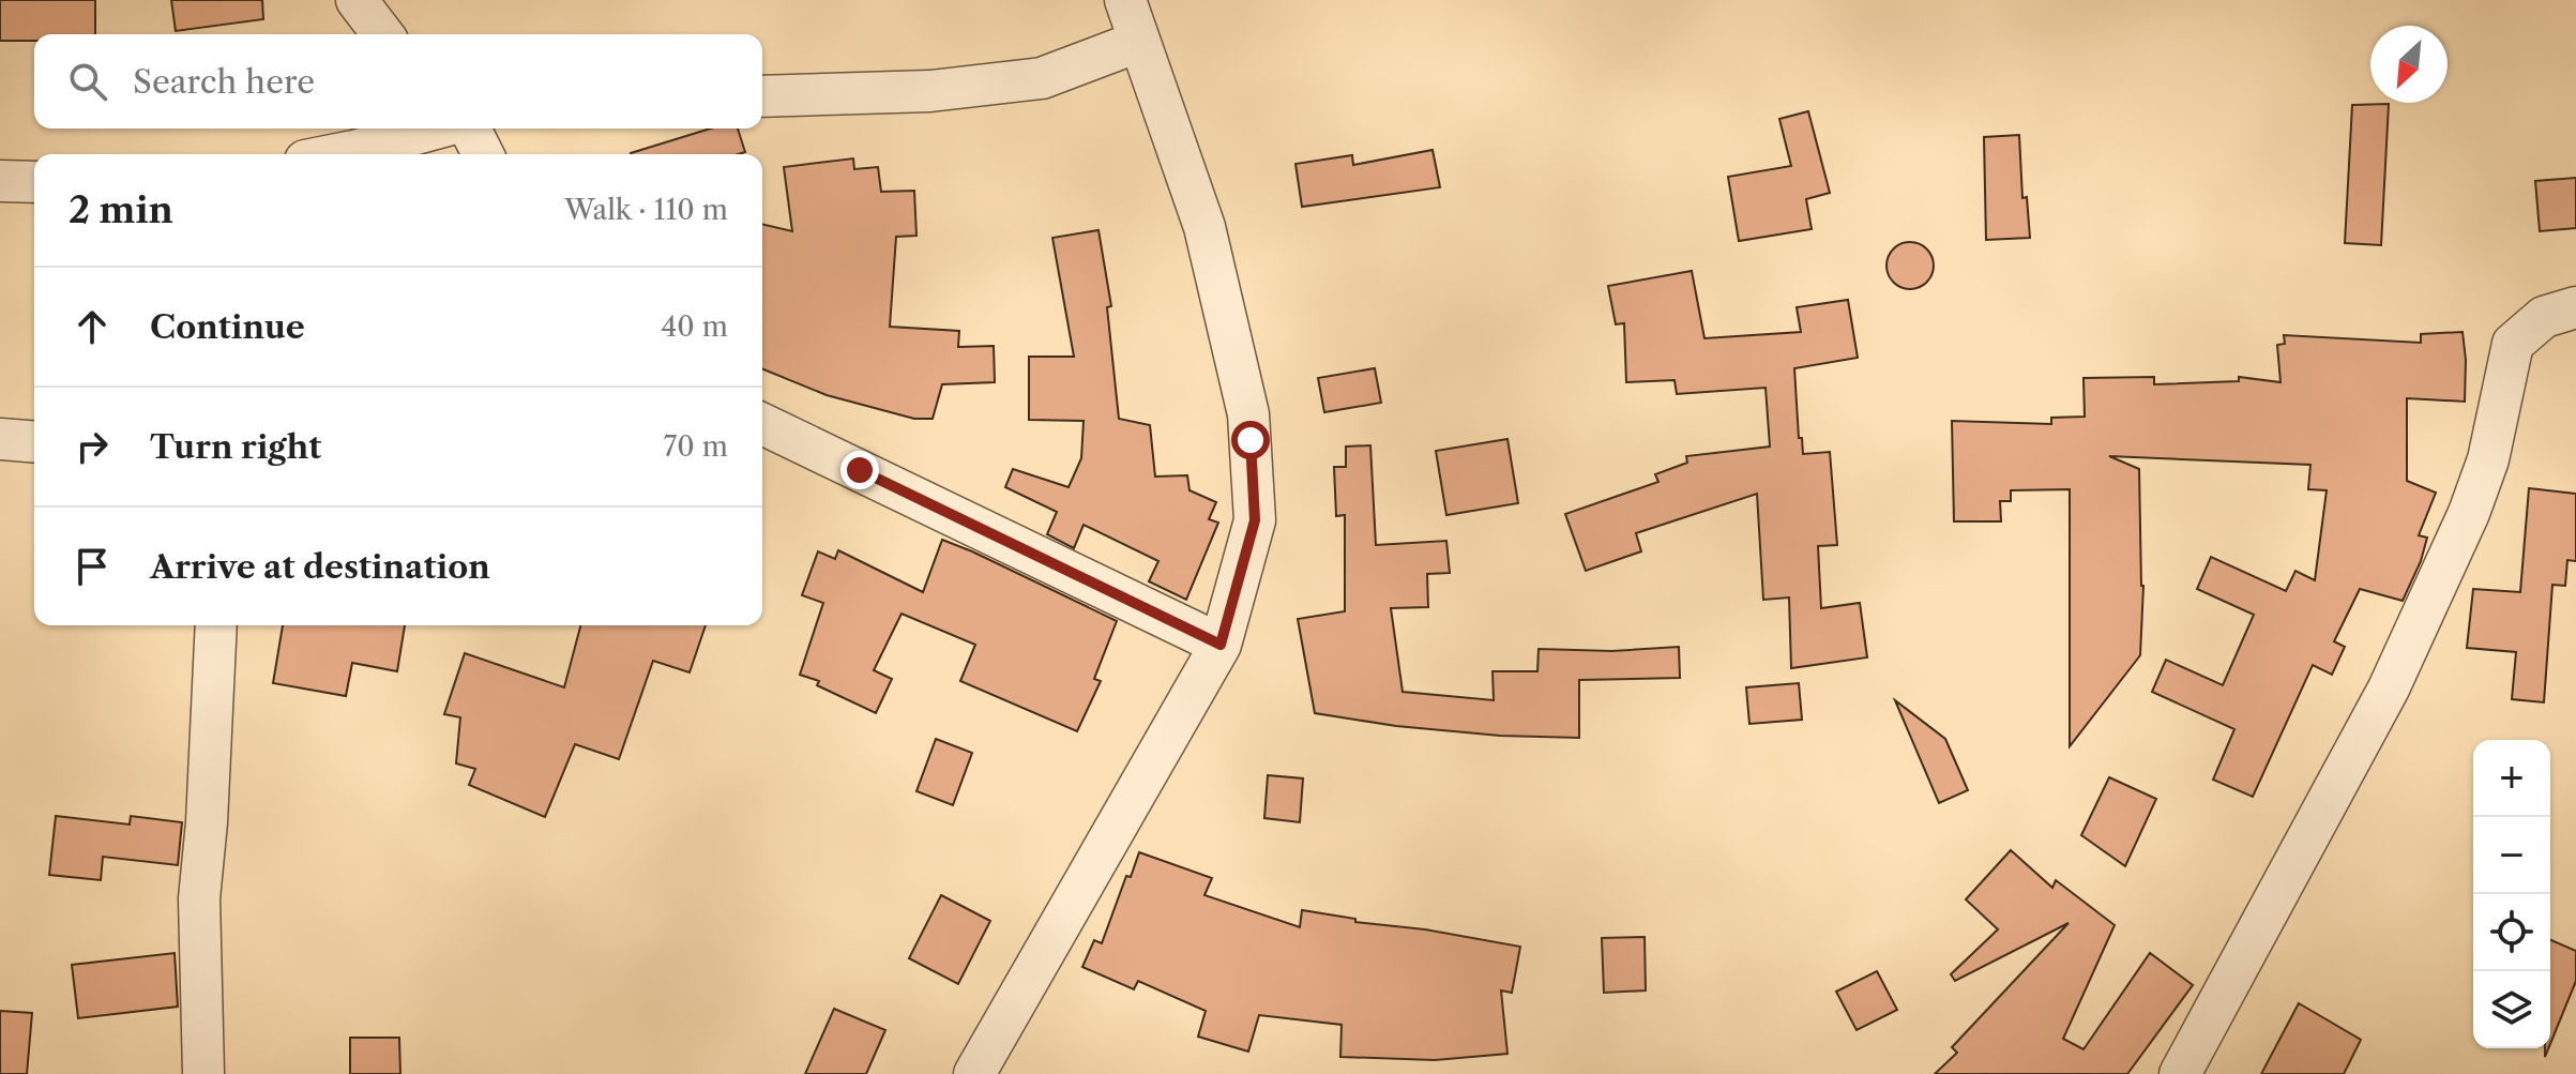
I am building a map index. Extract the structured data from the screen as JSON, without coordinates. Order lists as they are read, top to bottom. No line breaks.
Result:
{"north":"bottom left","page":{"search":"Search here","heading":["2 min","Walk · 110 m"],"list":[["Continue","40 m"],["Turn right","70 m"],"Arrive at destination"],"map_buttons":["+","−"]}}
